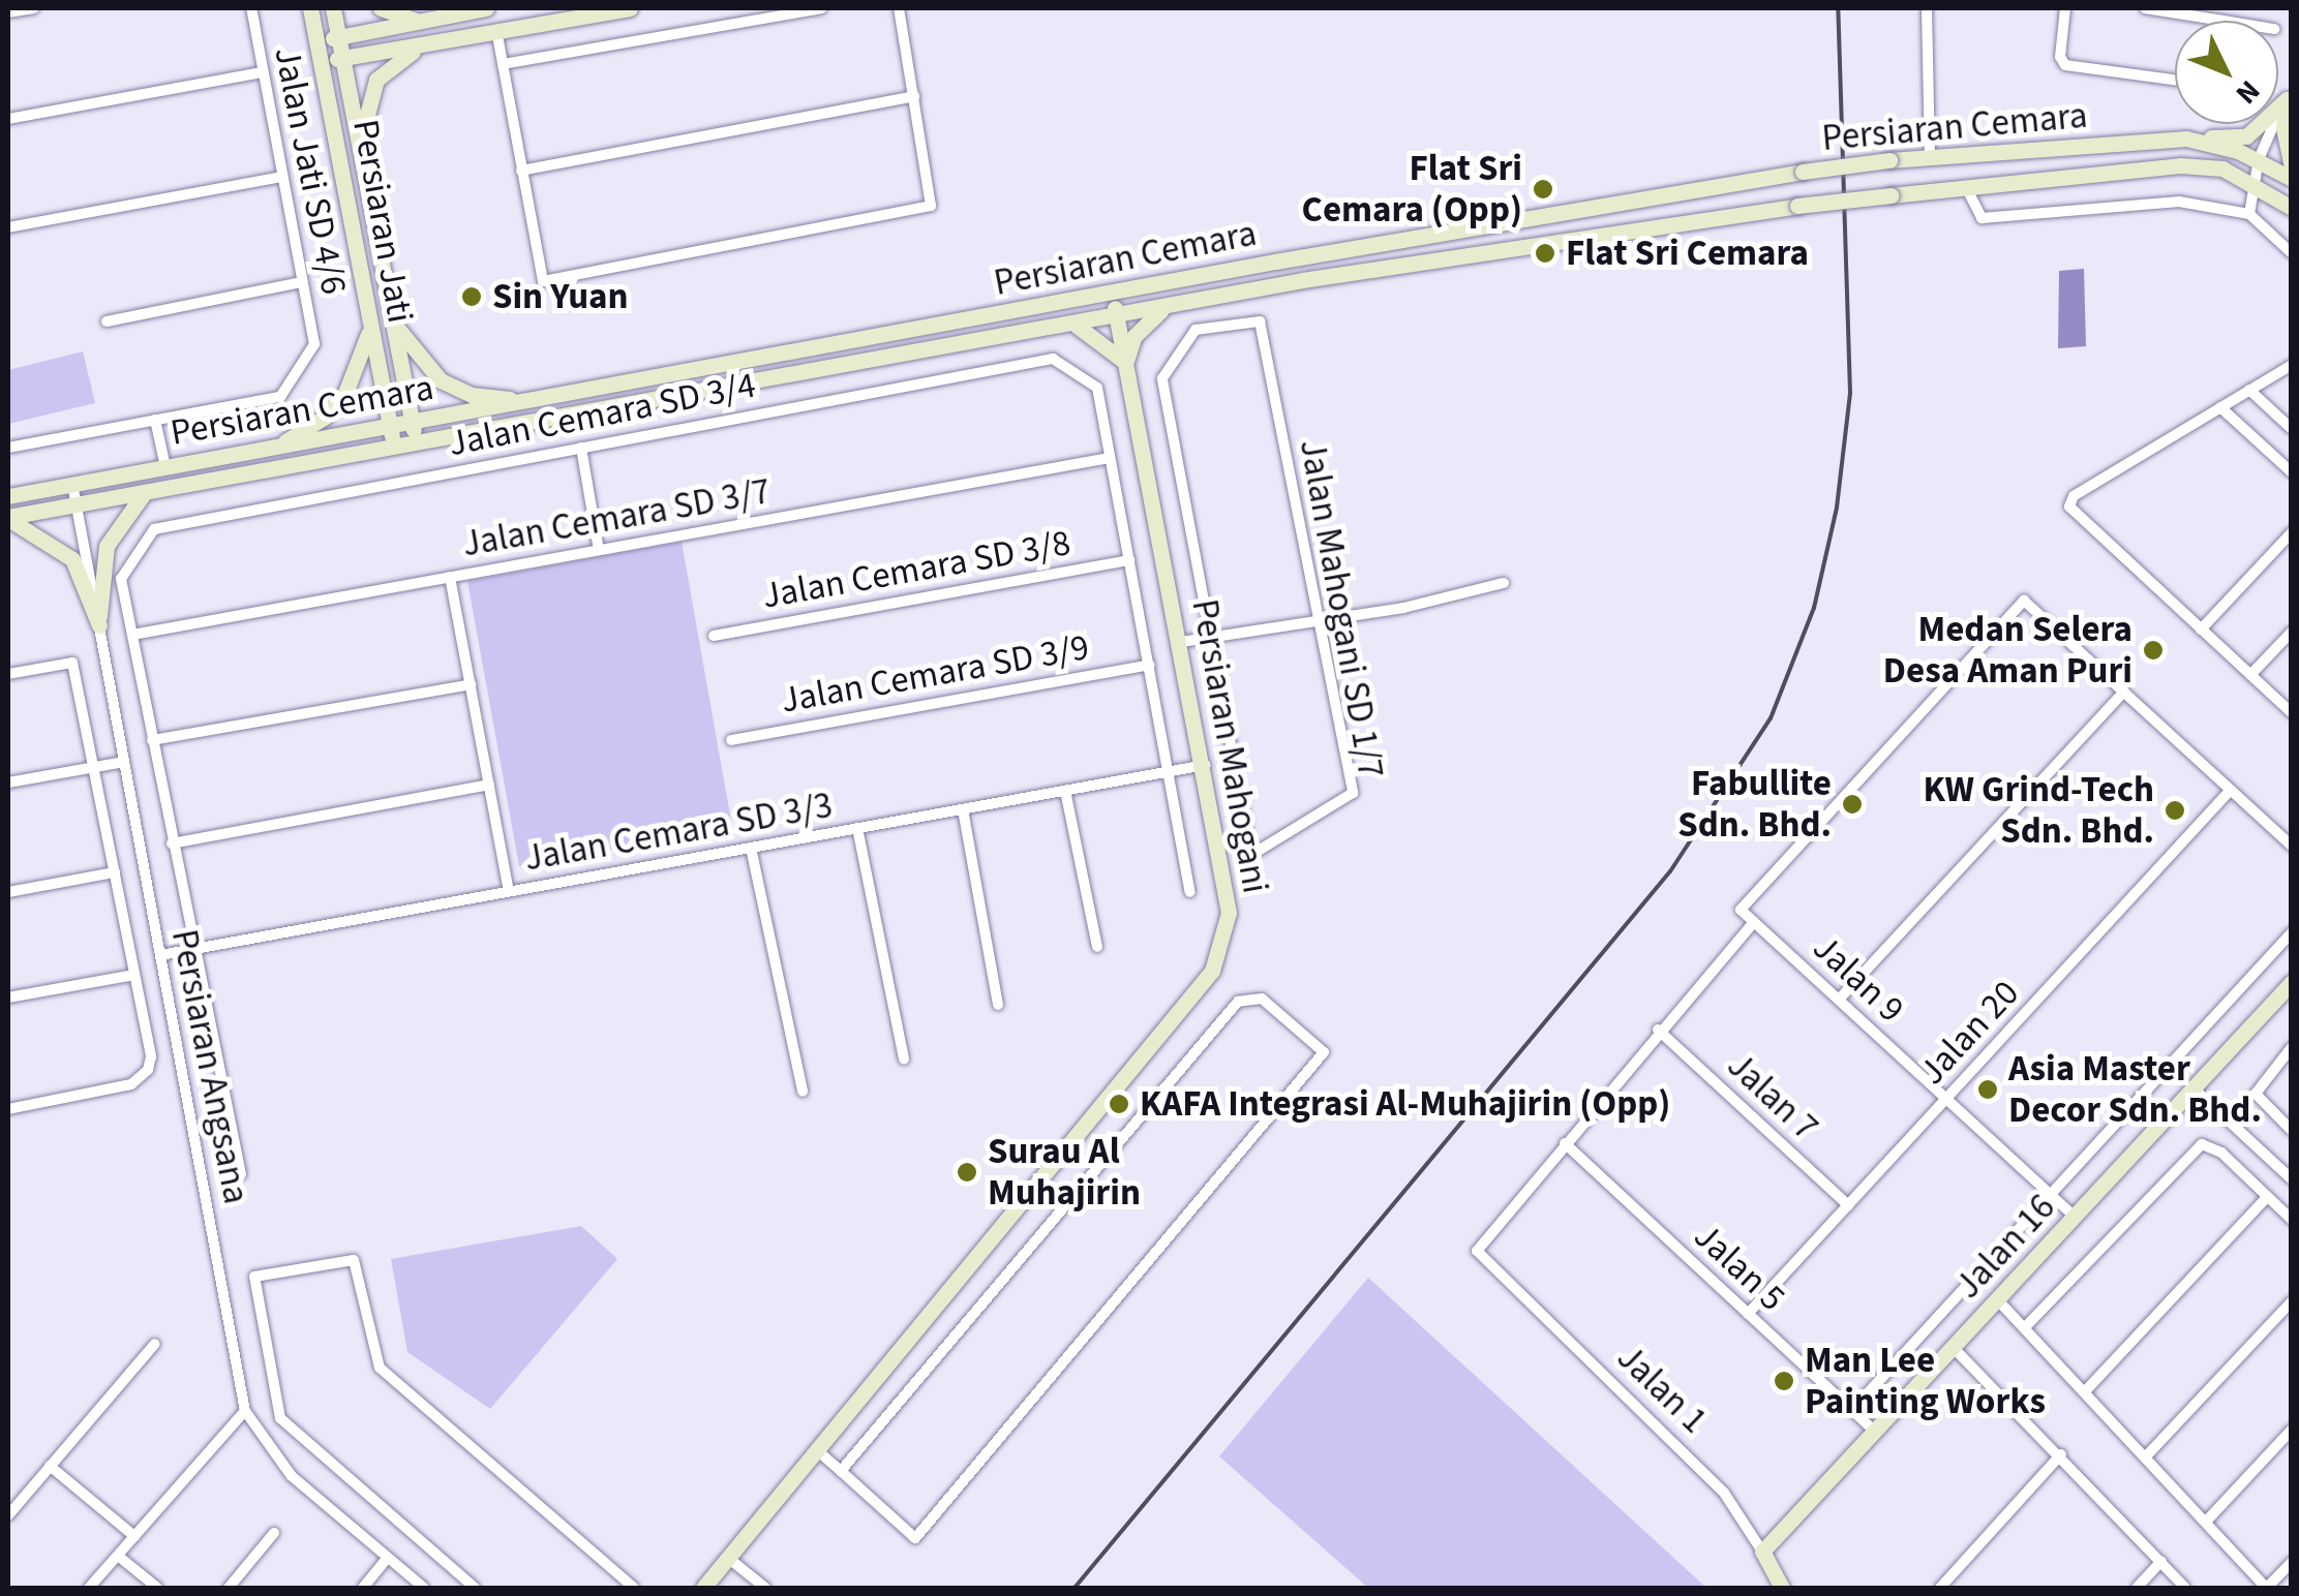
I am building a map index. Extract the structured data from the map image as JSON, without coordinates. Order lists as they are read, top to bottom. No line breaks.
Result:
{"streets":{"main road":["Persiaran Cemara","Persiaran Jati","Persiaran Mahogani","Jalan 16","Jalan 1"],"street":["Jalan Jati SD 4/6","Jalan Cemara SD 3/4","Jalan Cemara SD 3/7","Jalan Cemara SD 3/8","Jalan Mahogani SD 1/7","Jalan Cemara SD 3/9","Jalan Cemara SD 3/3","Jalan 9","Jalan 20","Persiaran Angsana","Jalan 7","Jalan 5"]},"crossings":[["Persiaran Cemara","Persiaran Jati"],["Persiaran Cemara","Persiaran Mahogani"],["Persiaran Cemara","Persiaran Angsana"],["Jalan Cemara SD 3/4","Jalan Cemara SD 3/7"],["Jalan Cemara SD 3/4","Jalan Cemara SD 3/8"],["Jalan Cemara SD 3/4","Jalan Cemara SD 3/9"],["Jalan Cemara SD 3/4","Jalan Cemara SD 3/3"],["Persiaran Mahogani","Jalan Cemara SD 3/3"],["Jalan Cemara SD 3/3","Persiaran Angsana"],["Jalan 9","Jalan 20"],["Jalan 9","Jalan 16"],["Jalan 20","Jalan 7"],["Jalan 20","Jalan 5"],["Jalan 16","Jalan 5"],["Jalan 16","Jalan 1"],["Jalan 5","Jalan 1"]],"places":["Flat Sri Cemara (Opp)","Flat Sri Cemara","Sin Yuan","Medan Selera Desa Aman Puri","Fabullite Sdn. Bhd.","KW Grind-Tech Sdn. Bhd.","Asia Master Decor Sdn. Bhd.","KAFA Integrasi Al-Muhajirin (Opp)","Surau Al Muhajirin","Man Lee Painting Works"],"north":"bottom right"}
